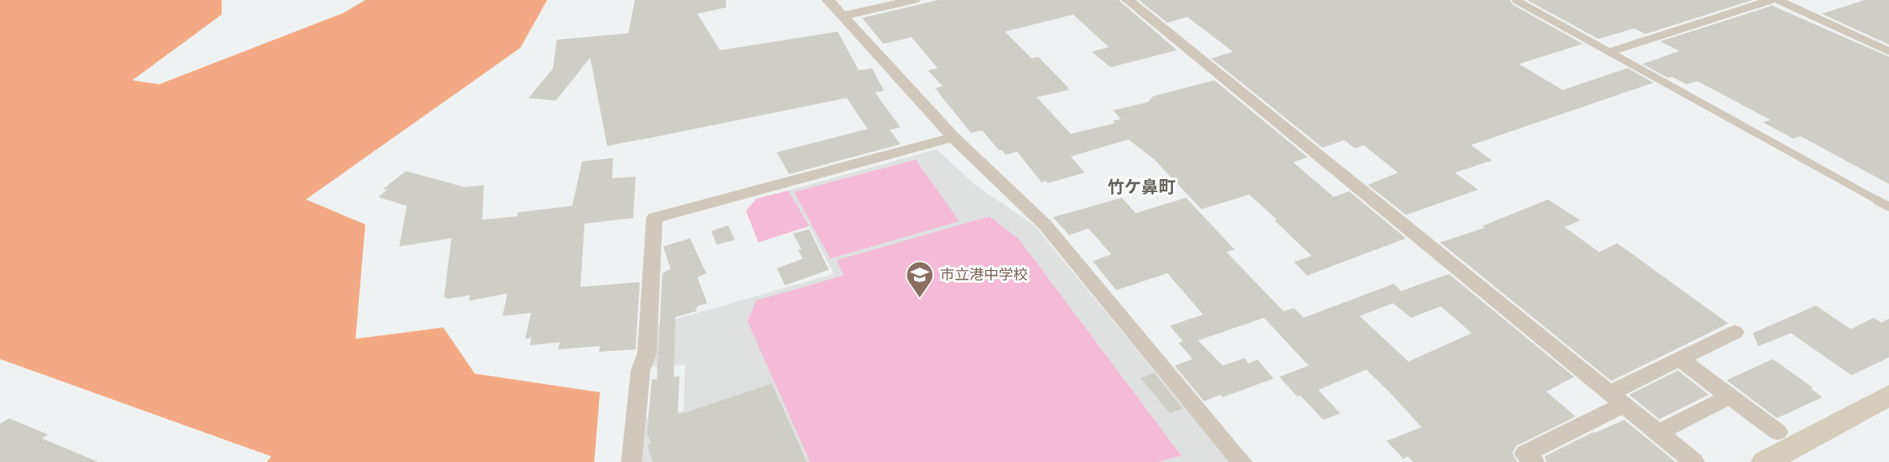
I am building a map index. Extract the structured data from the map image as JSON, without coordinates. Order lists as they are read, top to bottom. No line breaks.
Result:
{"districts":["竹ケ鼻町"],"places":{"school or university":["市立港中学校"]}}
